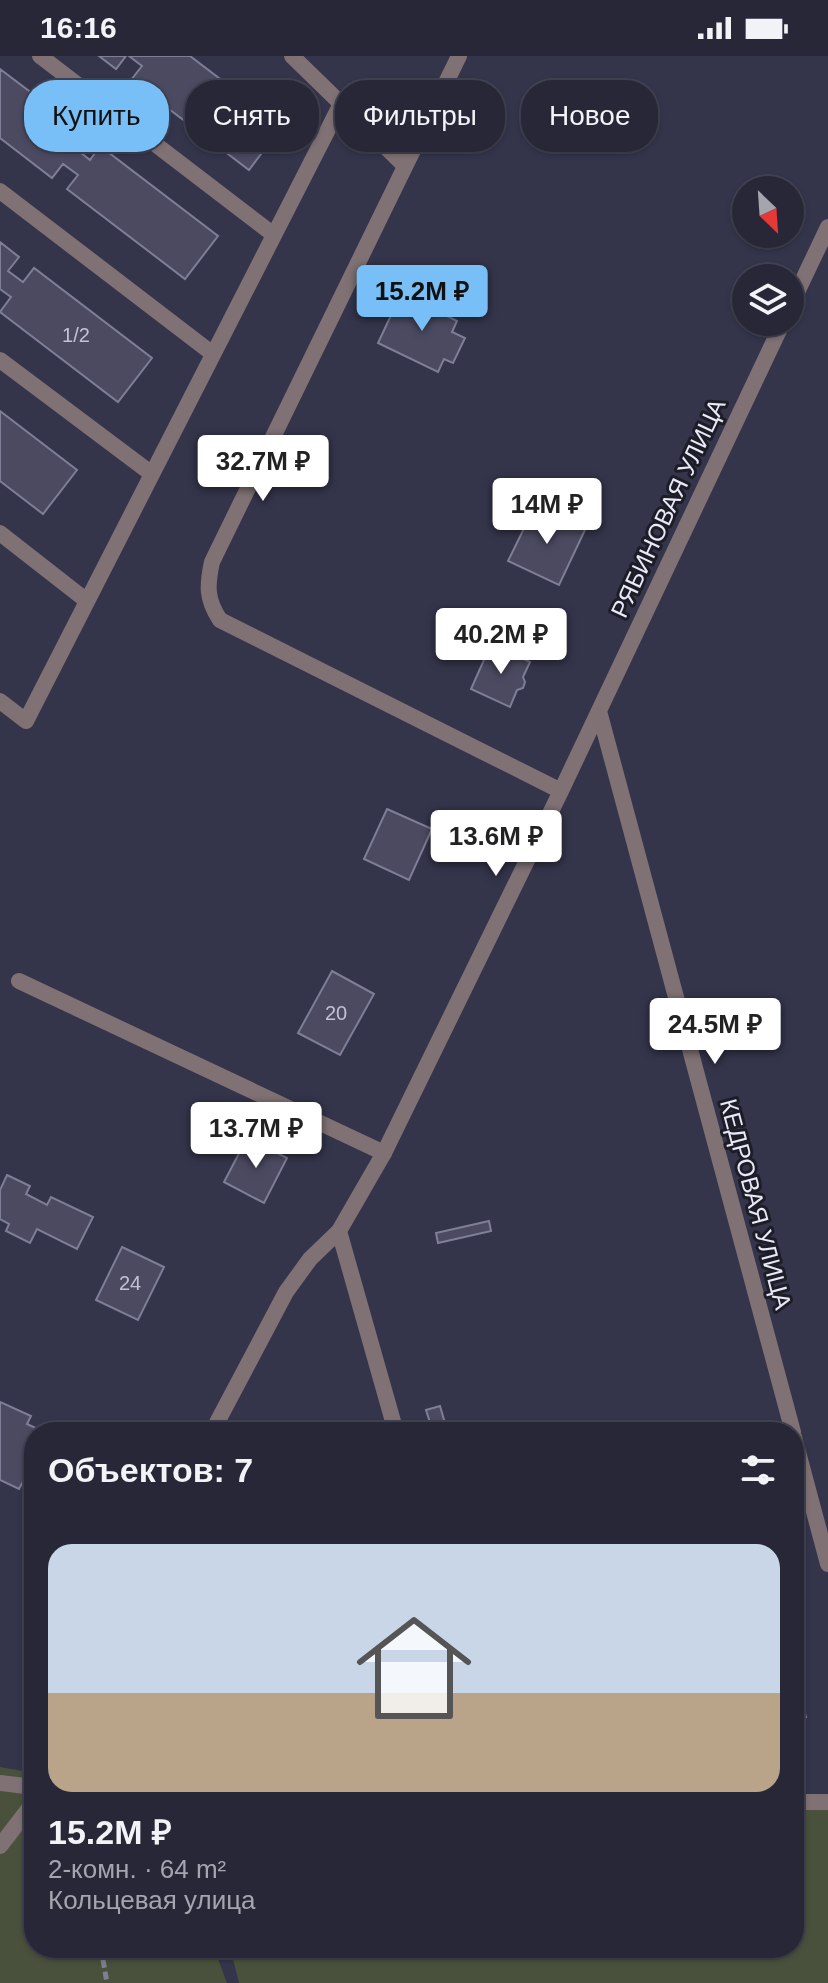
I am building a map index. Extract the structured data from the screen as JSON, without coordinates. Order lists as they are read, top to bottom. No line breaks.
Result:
{"streets":{"street":["РЯБИНОВАЯ УЛИЦА","КЕДРОВАЯ УЛИЦА"]},"crossings":[["РЯБИНОВАЯ УЛИЦА","КЕДРОВАЯ УЛИЦА"]],"house_numbers":["1/2","20","24"],"north":"bottom right","page":{"status":"16:16","chip":["Купить","Снять","Фильтры","Новое"],"price":["15.2M ₽","32.7M ₽","14M ₽","40.2M ₽","13.6M ₽","24.5M ₽","13.7M ₽"],"heading":"Объектов: 7","list":[{"name":"15.2M ₽","note":"2-комн. · 64 m² · Кольцевая улица"}]}}
